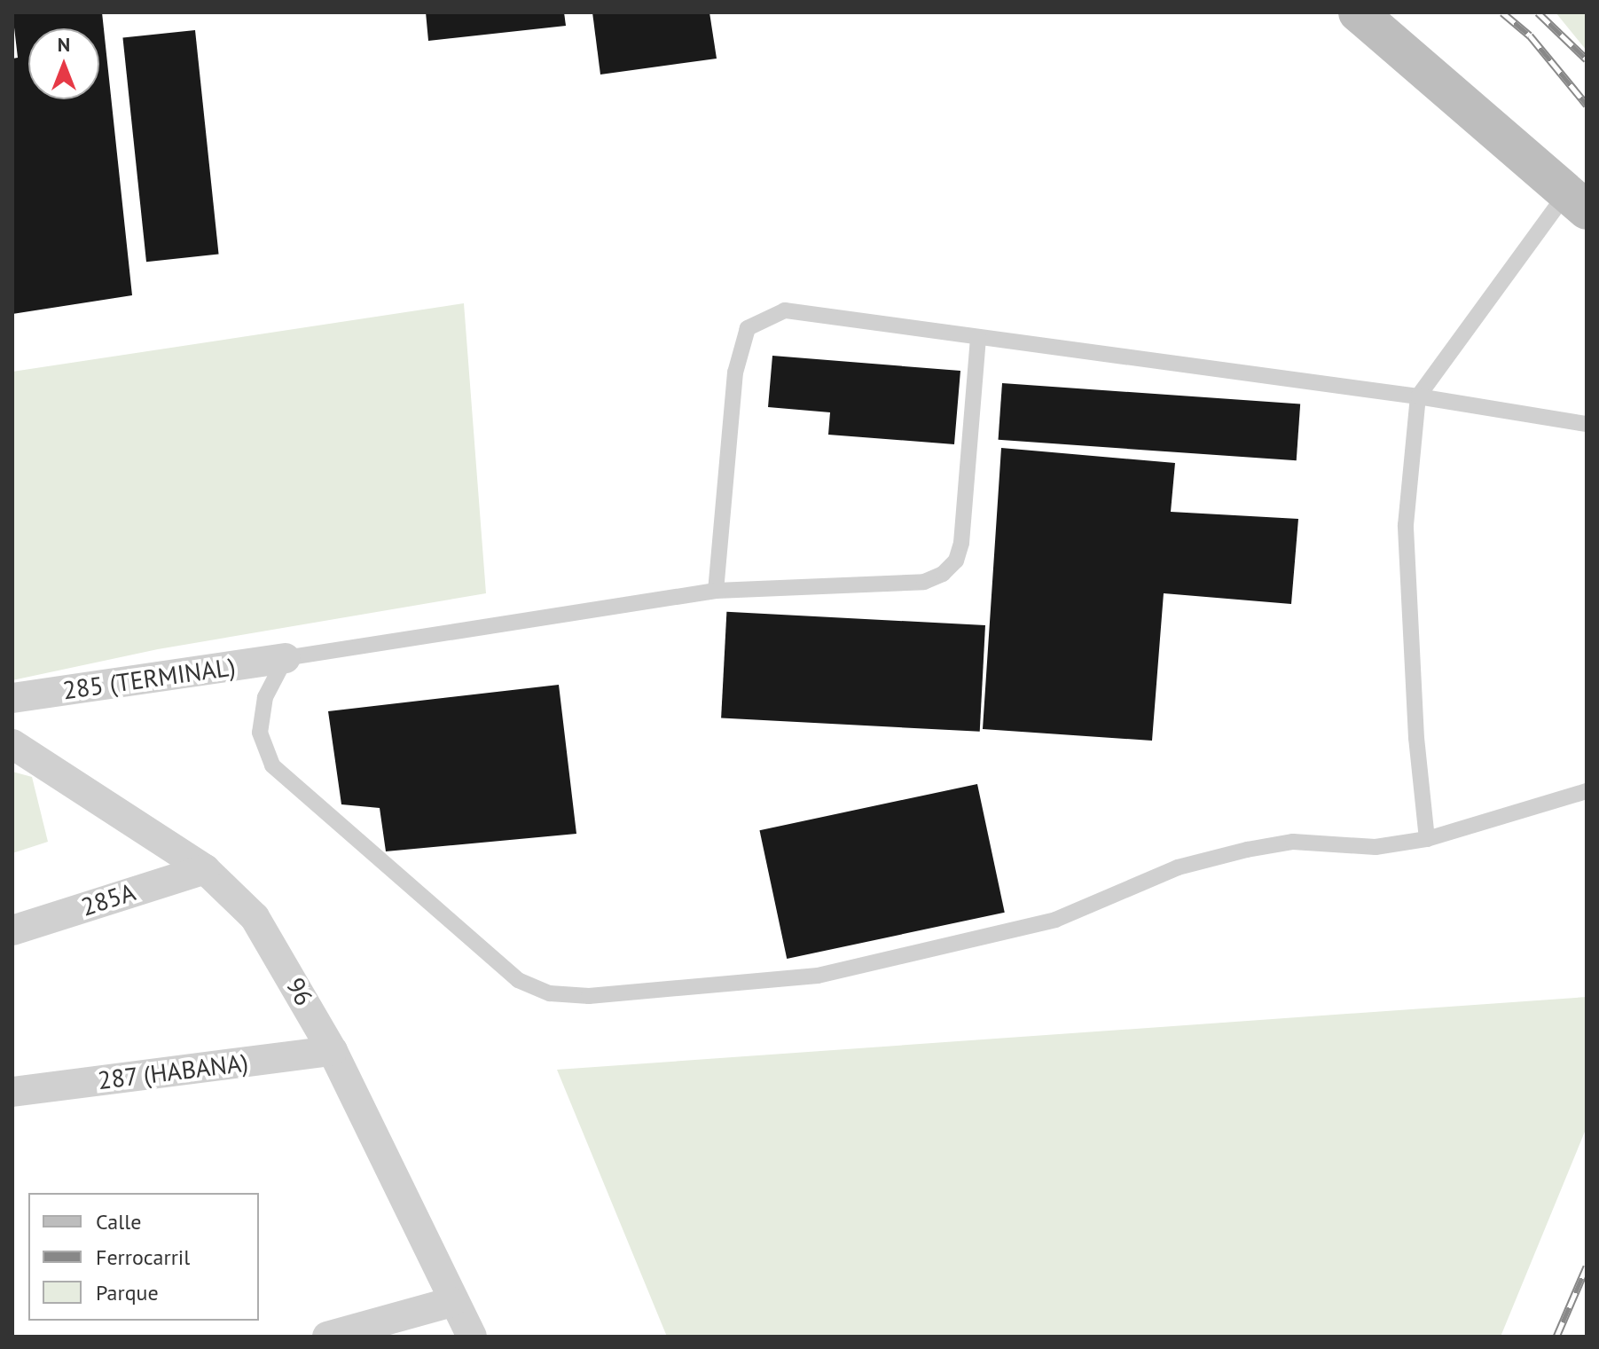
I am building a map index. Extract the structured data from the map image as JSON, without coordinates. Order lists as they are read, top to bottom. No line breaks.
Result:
{"streets":{"street":["285 (TERMINAL)","285A","96","287 (HABANA)"]},"crossings":[["285A","96"],["96","287 (HABANA)"]],"legend":["Calle","Ferrocarril","Parque"],"north":"top"}
